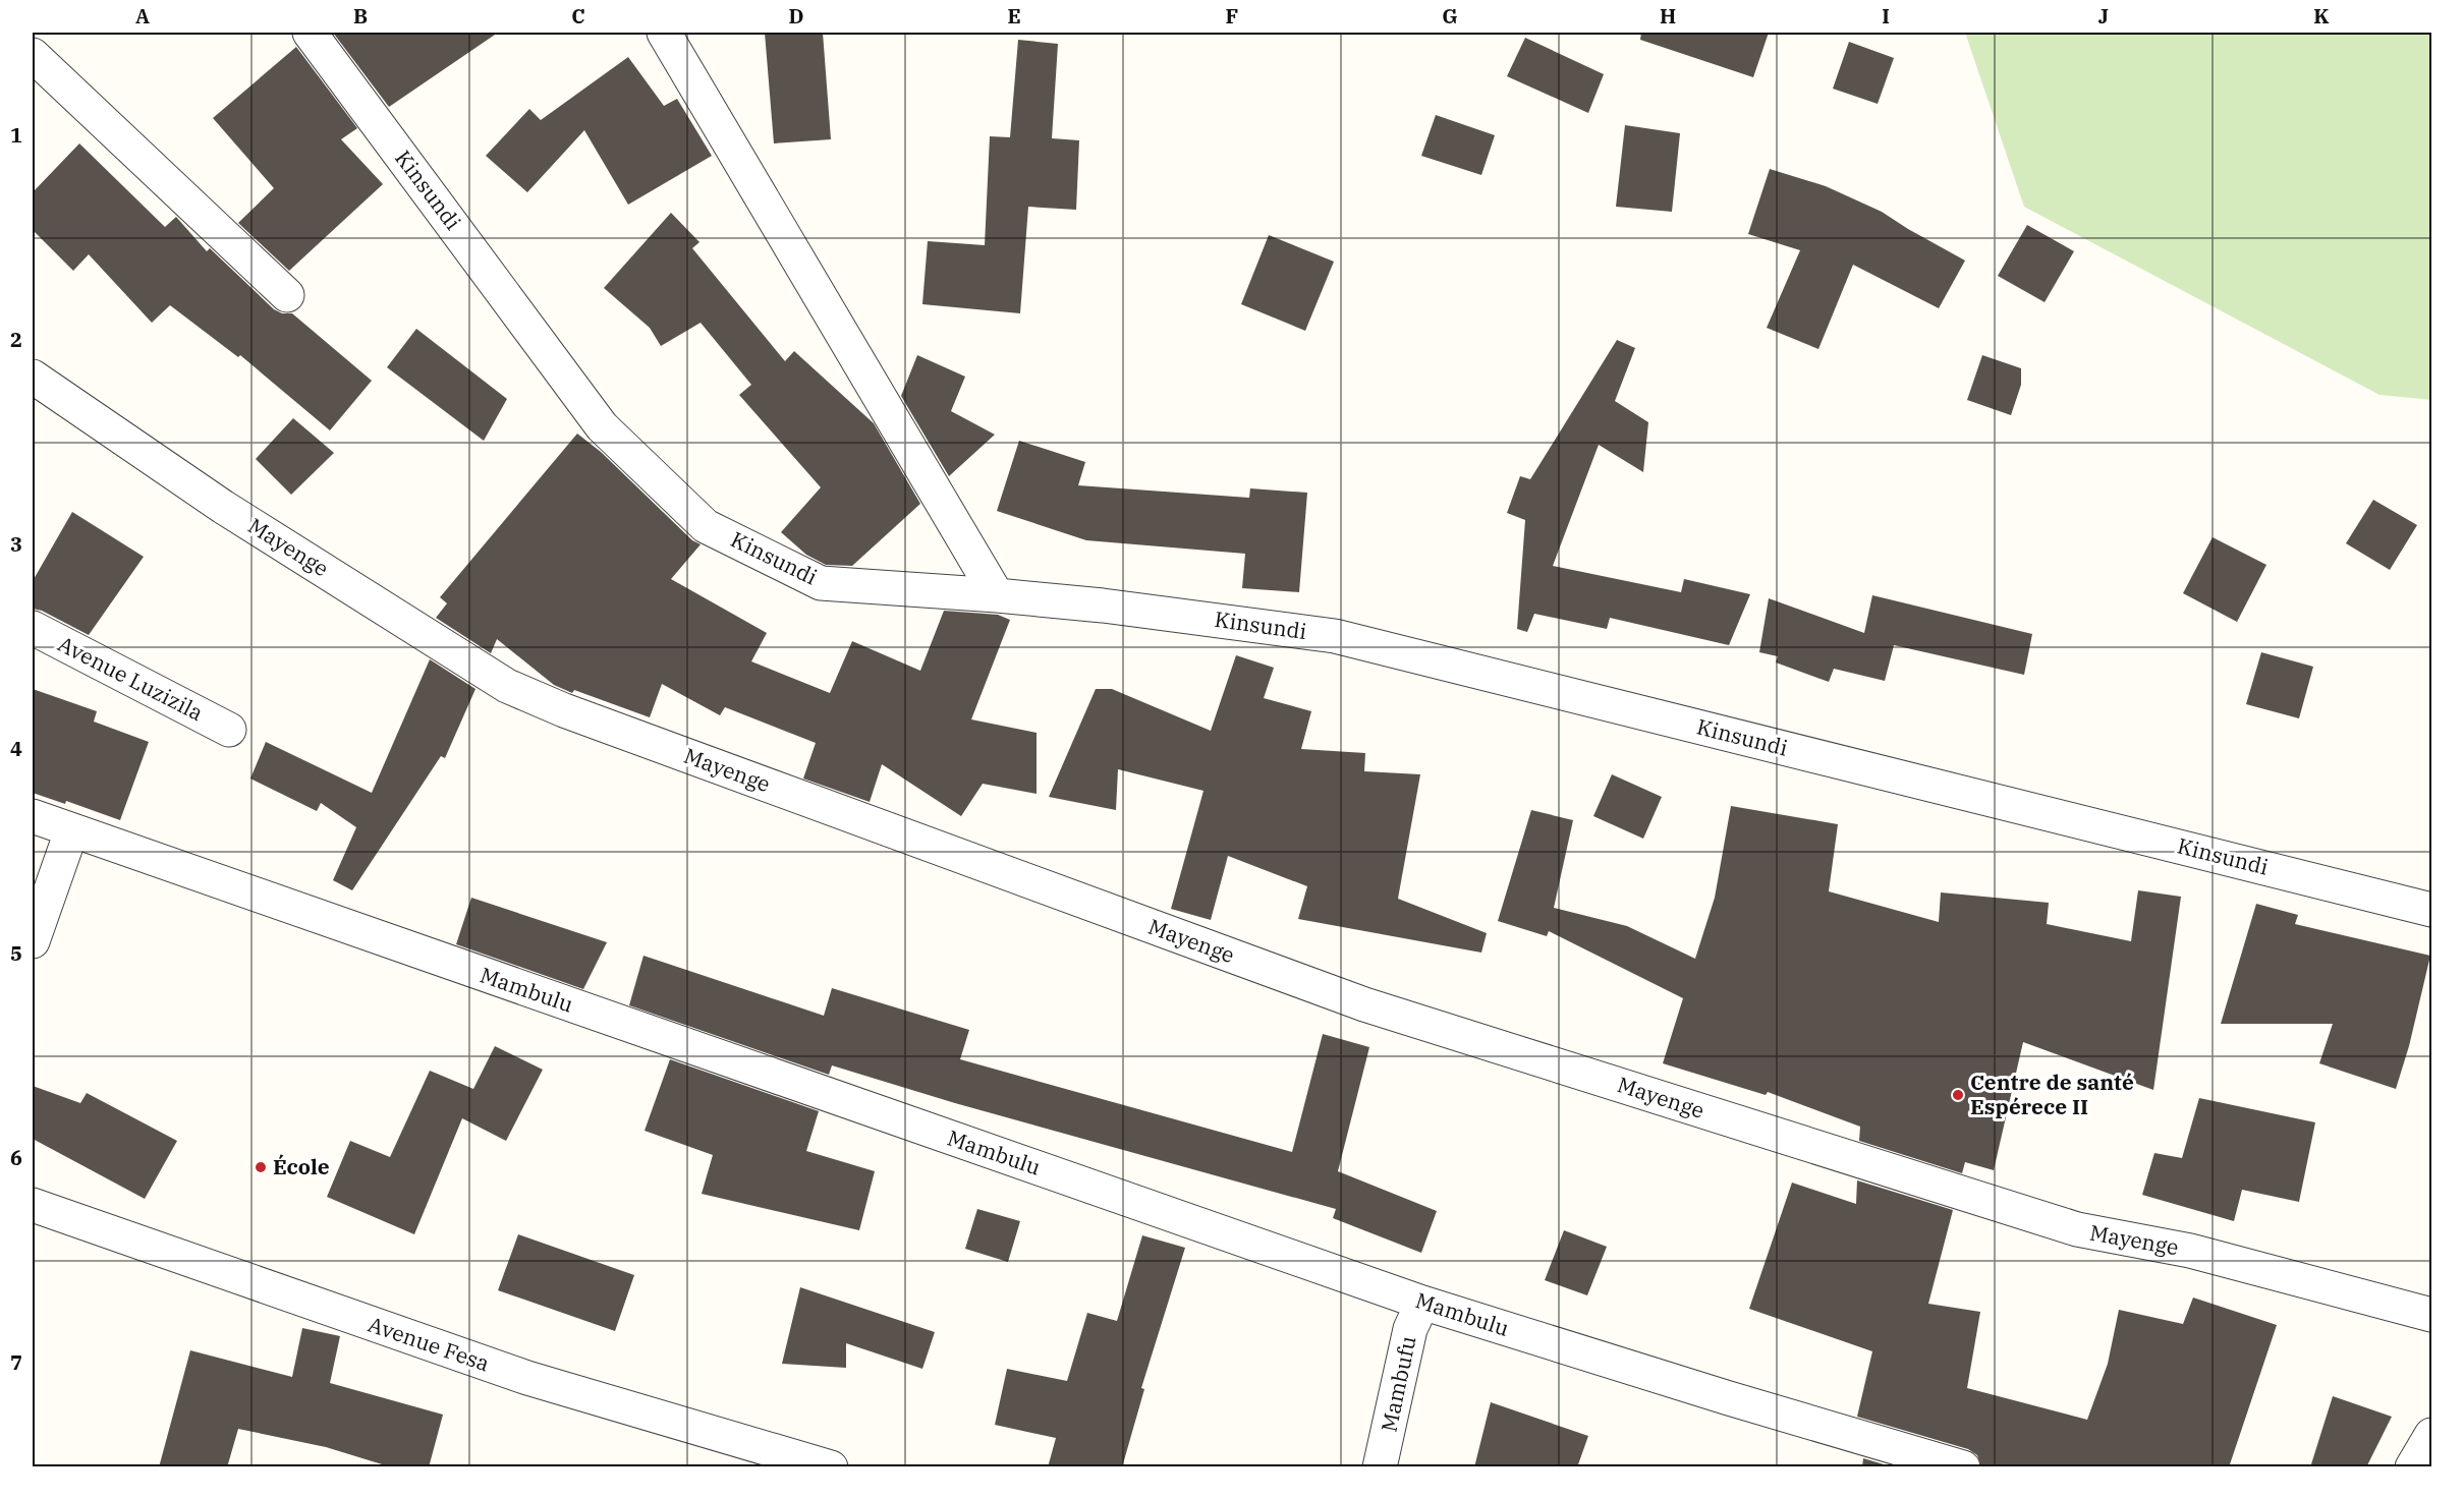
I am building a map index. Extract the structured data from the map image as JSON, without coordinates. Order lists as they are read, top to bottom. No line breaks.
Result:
{"streets":{"street":["Kinsundi","Mayenge","Avenue Luzizila","Mambulu","Avenue Fesa","Mambufu"]},"crossings":[["Mambulu","Mambufu"]],"places":["Centre de santé Espérece II","École"],"grid":{"columns":["A","B","C","D","E","F","G","H","I","J","K"],"rows":["1","2","3","4","5","6","7"]}}
